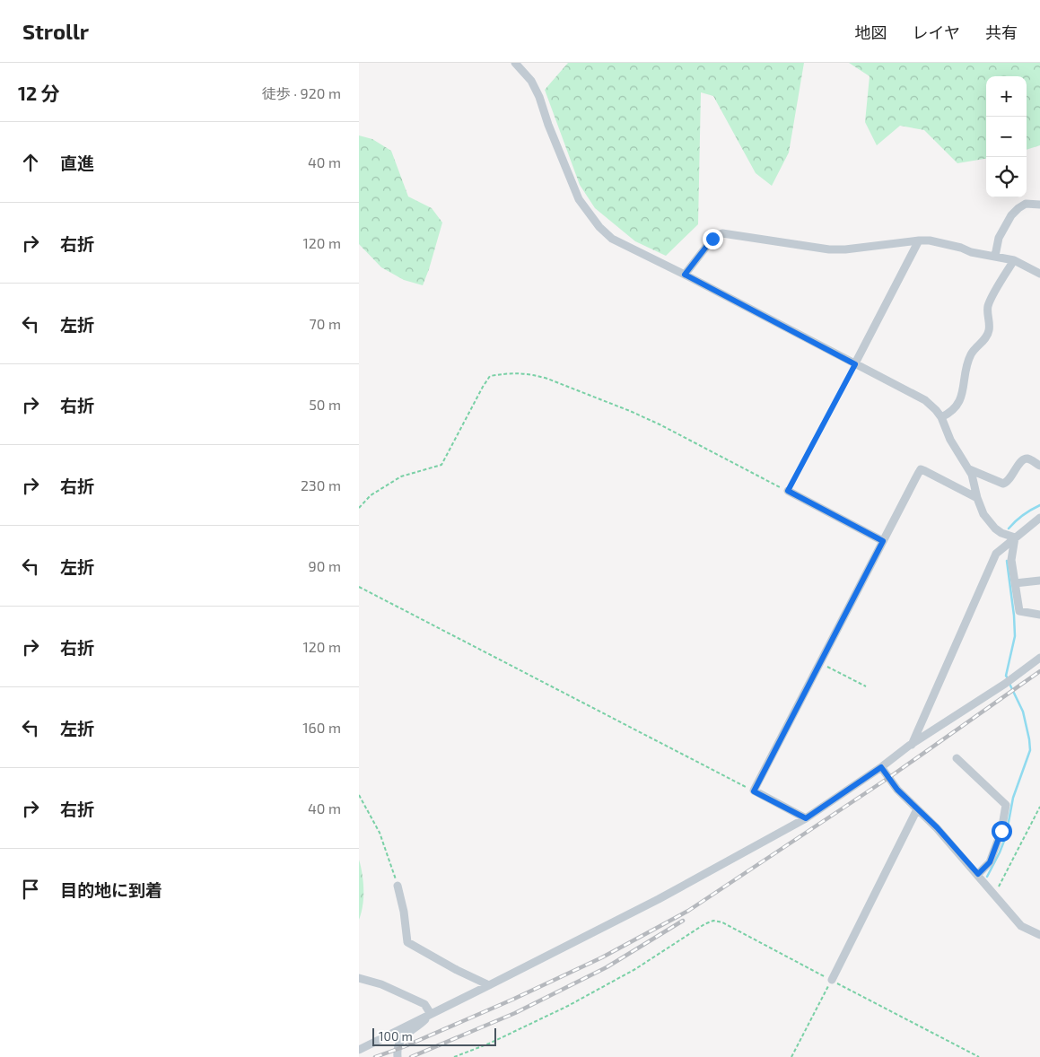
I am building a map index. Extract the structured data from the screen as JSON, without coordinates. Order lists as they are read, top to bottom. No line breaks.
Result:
{"scale_bar":"100 m","page":{"header":"Strollr","nav":["地図","レイヤ","共有"],"heading":["12 分","徒歩 · 920 m"],"map_buttons":["+","−"],"list":[["直進","40 m"],["右折","120 m"],["左折","70 m"],["右折","50 m"],["右折","230 m"],["左折","90 m"],["右折","120 m"],["左折","160 m"],["右折","40 m"],"目的地に到着"],"scale":"100 m"}}
